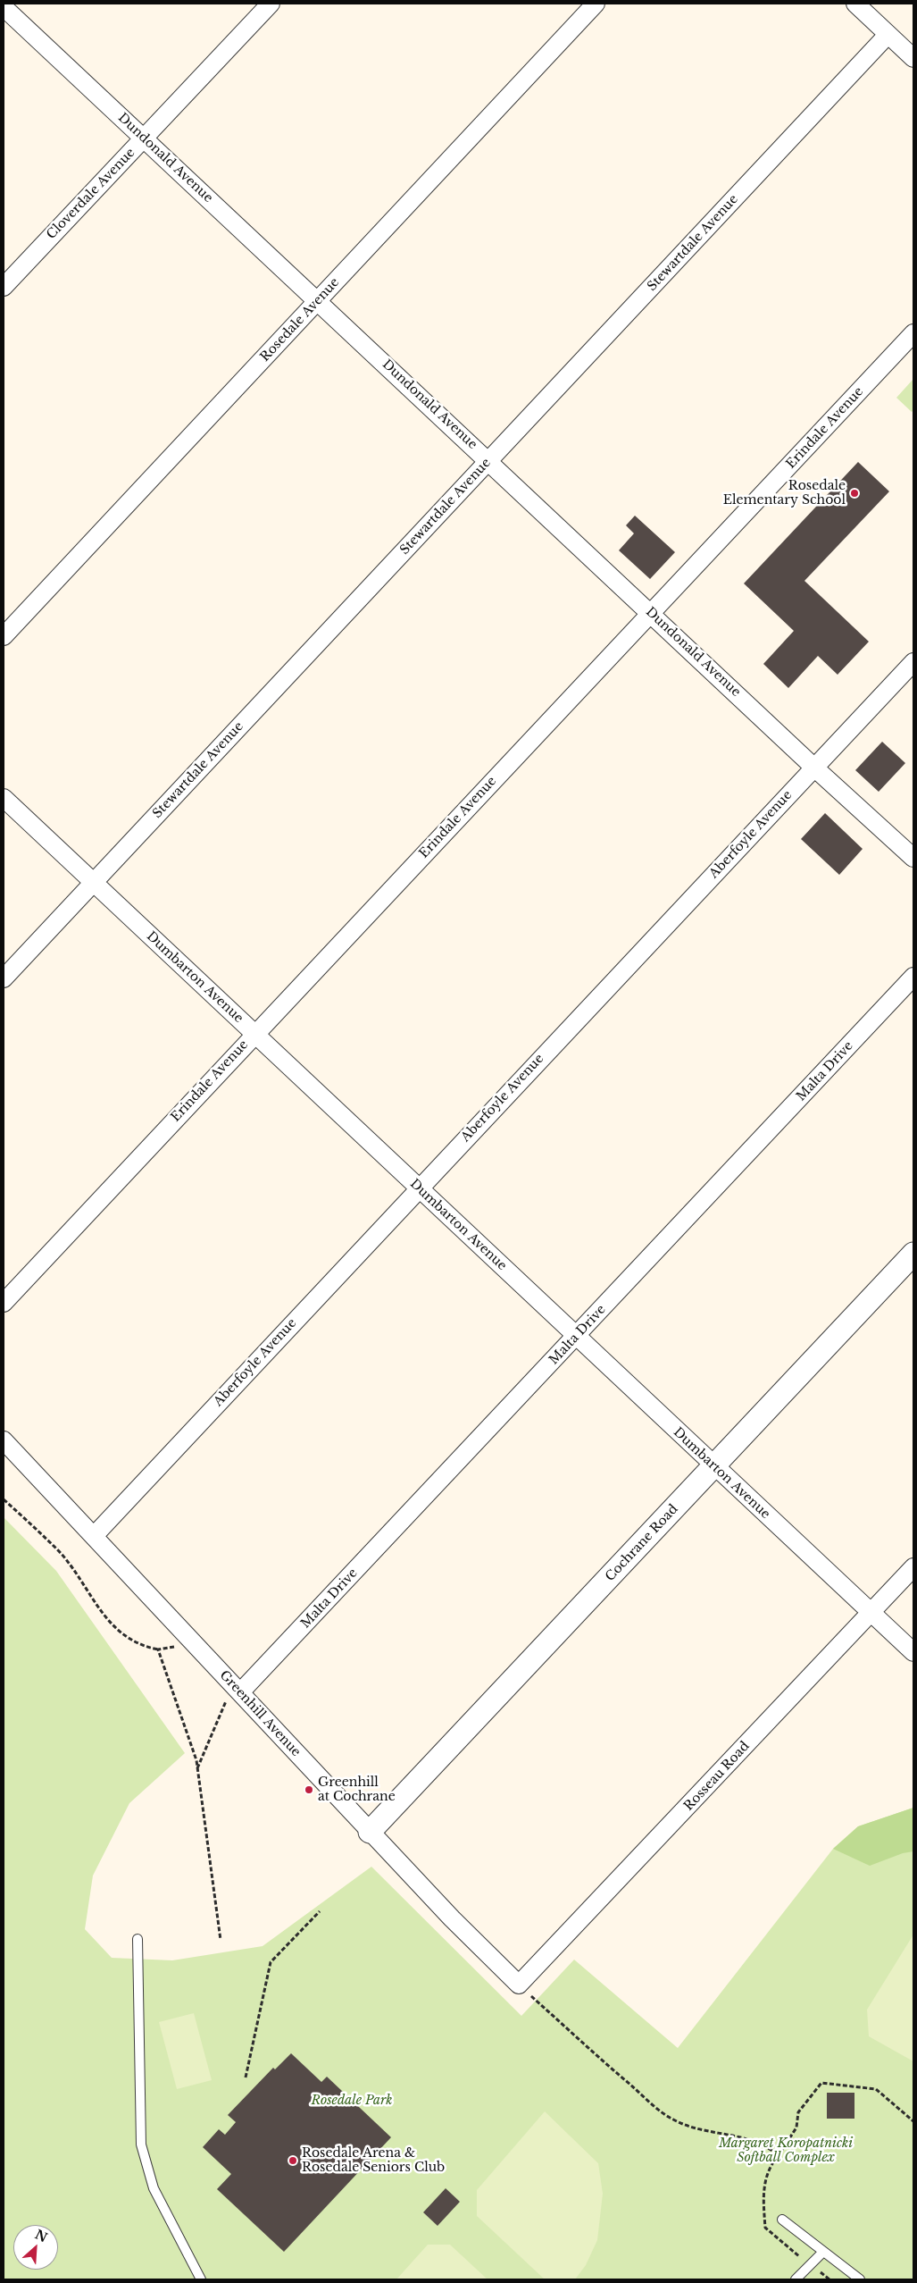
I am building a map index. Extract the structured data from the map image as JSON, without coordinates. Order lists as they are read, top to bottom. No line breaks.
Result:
{"streets":{"street":["Dundonald Avenue","Cloverdale Avenue","Stewartdale Avenue","Rosedale Avenue","Erindale Avenue","Aberfoyle Avenue","Dumbarton Avenue","Malta Drive","Cochrane Road","Greenhill Avenue","Rosseau Road"]},"crossings":[["Dundonald Avenue","Cloverdale Avenue"],["Dundonald Avenue","Stewartdale Avenue"],["Dundonald Avenue","Rosedale Avenue"],["Dundonald Avenue","Erindale Avenue"],["Dundonald Avenue","Aberfoyle Avenue"],["Stewartdale Avenue","Dumbarton Avenue"],["Erindale Avenue","Dumbarton Avenue"],["Aberfoyle Avenue","Dumbarton Avenue"],["Aberfoyle Avenue","Greenhill Avenue"],["Dumbarton Avenue","Malta Drive"],["Dumbarton Avenue","Cochrane Road"],["Dumbarton Avenue","Rosseau Road"],["Malta Drive","Greenhill Avenue"],["Cochrane Road","Greenhill Avenue"],["Greenhill Avenue","Rosseau Road"]],"parks":["Rosedale Park","Margaret Koropatnicki Softball Complex"],"places":["Rosedale Elementary School","Greenhill at Cochrane","Rosedale Arena & Rosedale Seniors Club"],"north":"top right"}
